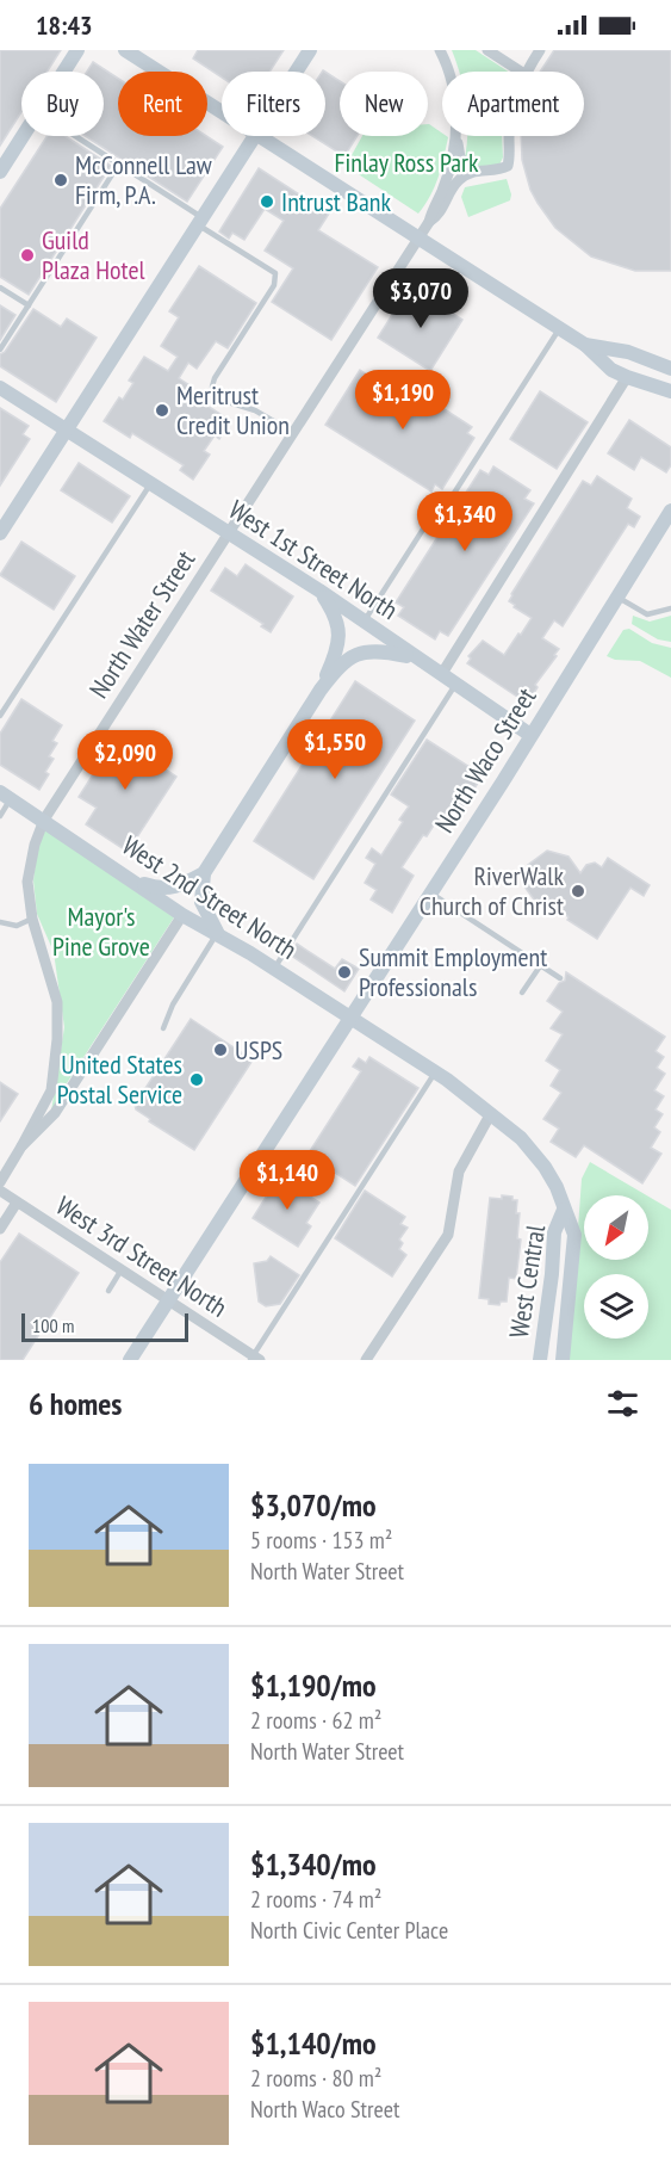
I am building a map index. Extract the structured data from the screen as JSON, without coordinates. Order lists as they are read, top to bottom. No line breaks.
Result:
{"streets":{"street":["West 1st Street North","North Water Street","North Waco Street","West 2nd Street North","West 3rd Street North","West Central"]},"crossings":[["West 1st Street North","North Water Street"],["West 1st Street North","North Waco Street"],["North Water Street","West 2nd Street North"],["North Waco Street","West 2nd Street North"],["North Waco Street","West 3rd Street North"],["West 2nd Street North","West Central"]],"parks":["Finlay Ross Park","Mayor's Pine Grove"],"places":["McConnell Law Firm, P.A.","Intrust Bank","Guild Plaza Hotel","Meritrust Credit Union","RiverWalk Church of Christ","Summit Employment Professionals","USPS","United States Postal Service"],"scale_bar":"100 m","north":"bottom left","page":{"status":"18:43","chip":["Buy","Rent","Filters","New","Apartment"],"price":["$3,070","$1,190","$1,340","$1,550","$2,090","$1,140"],"scale":"100 m","heading":"6 homes","list":[{"name":"$3,070/mo","note":"5 rooms · 153 m² · North Water Street"},{"name":"$1,190/mo","note":"2 rooms · 62 m² · North Water Street"},{"name":"$1,340/mo","note":"2 rooms · 74 m² · North Civic Center Place"},{"name":"$1,140/mo","note":"2 rooms · 80 m² · North Waco Street"}]}}
